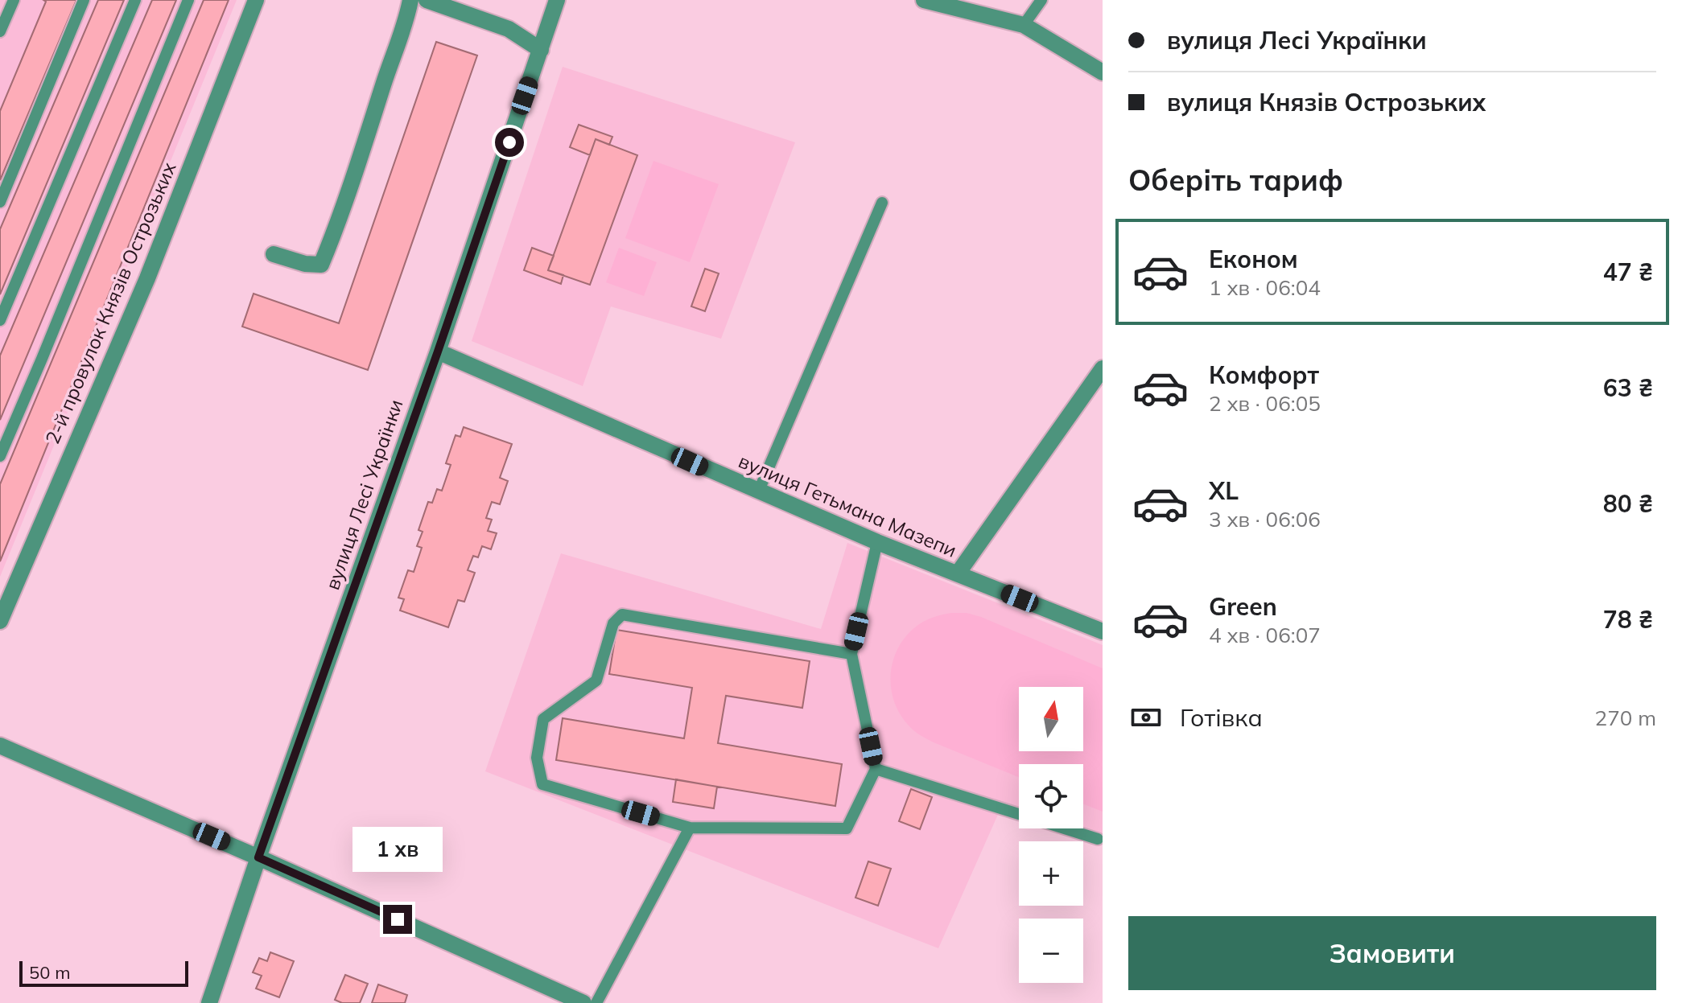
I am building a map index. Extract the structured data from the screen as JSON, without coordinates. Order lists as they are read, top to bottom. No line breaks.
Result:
{"streets":{"street":["2-й провулок Князів Острозьких","вулиця Лесі Українки","вулиця Гетьмана Мазепи"]},"crossings":[["вулиця Лесі Українки","вулиця Гетьмана Мазепи"]],"scale_bar":"50 m","north":"top","page":{"banner":["вулиця Лесі Українки","вулиця Князів Острозьких"],"heading":"Оберіть тариф","list":[{"name":"Економ","note":"1 хв · 06:04","value":"47 ₴"},{"name":"Комфорт","note":"2 хв · 06:05","value":"63 ₴"},{"name":"XL","note":"3 хв · 06:06","value":"80 ₴"},{"name":"Green","note":"4 хв · 06:07","value":"78 ₴"}],"pay":["Готівка","270 m"],"map_buttons":["+","−"],"bubble":"1 хв","buttons":"Замовити","scale":"50 m"}}
